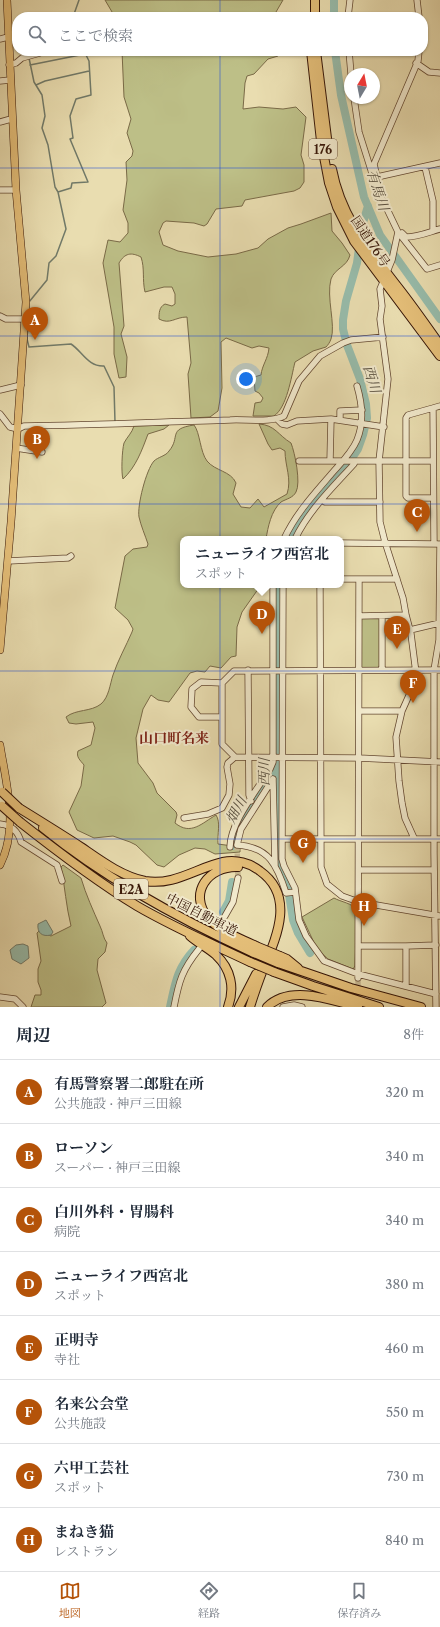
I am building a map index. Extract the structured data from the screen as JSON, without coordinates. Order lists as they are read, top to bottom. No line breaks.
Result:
{"streets":{"highway":["176","国道176号","E2A","中国自動車道"]},"districts":["山口町名来"],"water":["有馬川","西川","畑川"],"north":"top","page":{"search":"ここで検索","pins":["A","B","C","D","E","F","G","H"],"popup":["ニューライフ西宮北","スポット"],"heading":["周辺","8件"],"list":[{"mark":"A","name":"有馬警察署二郎駐在所","note":"公共施設 · 神戸三田線","value":"320 m"},{"mark":"B","name":"ローソン","note":"スーパー · 神戸三田線","value":"340 m"},{"mark":"C","name":"白川外科・胃腸科","note":"病院","value":"340 m"},{"mark":"D","name":"ニューライフ西宮北","note":"スポット","value":"380 m"},{"mark":"E","name":"正明寺","note":"寺社","value":"460 m"},{"mark":"F","name":"名来公会堂","note":"公共施設","value":"550 m"},{"mark":"G","name":"六甲工芸社","note":"スポット","value":"730 m"},{"mark":"H","name":"まねき猫","note":"レストラン","value":"840 m"}],"nav":["地図","経路","保存済み"]}}
